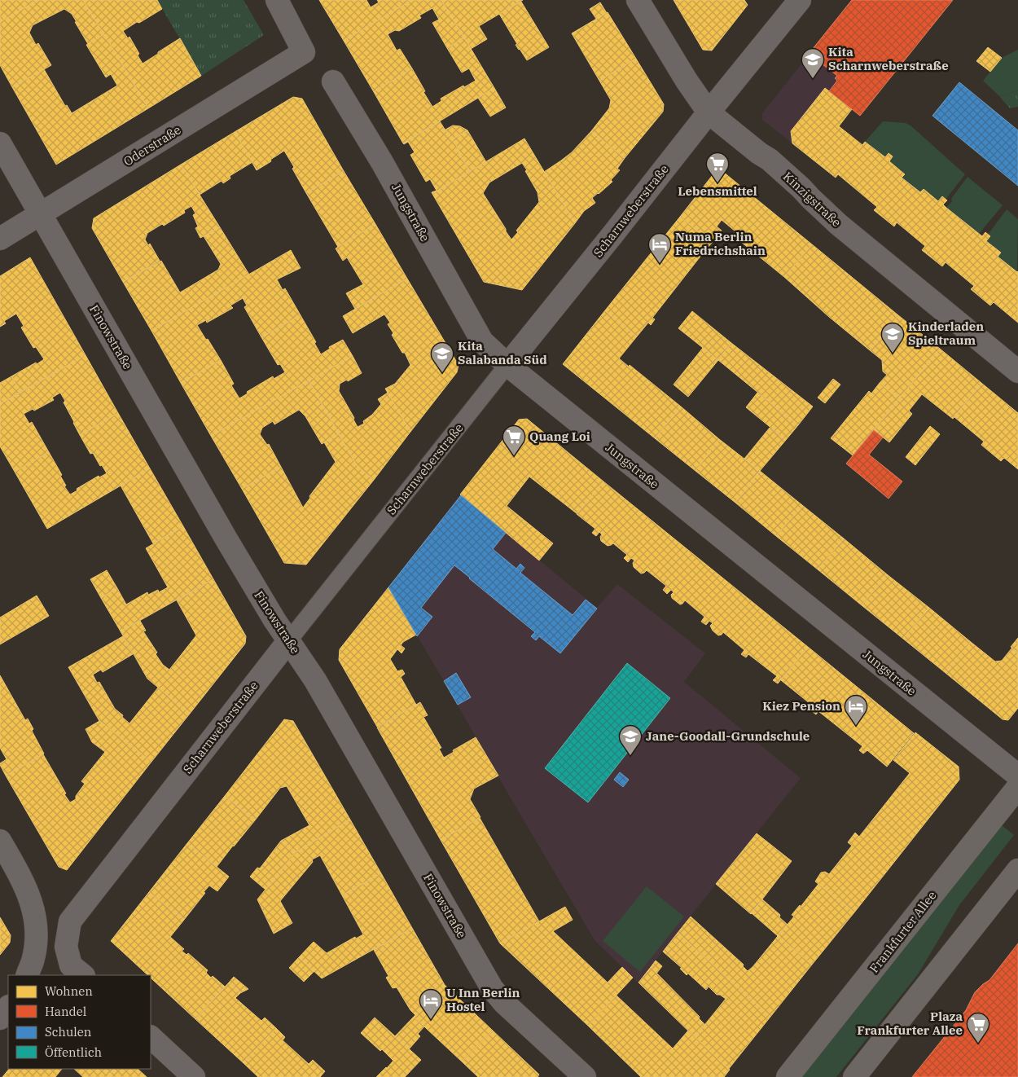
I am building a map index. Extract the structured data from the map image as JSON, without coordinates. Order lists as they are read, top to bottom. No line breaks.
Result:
{"streets":{"main road":["Frankfurter Allee"],"street":["Oderstraße","Kinzigstraße","Scharnweberstraße","Jungstraße","Finowstraße"]},"crossings":[["Oderstraße","Finowstraße"],["Kinzigstraße","Scharnweberstraße"],["Scharnweberstraße","Jungstraße"],["Scharnweberstraße","Finowstraße"]],"places":{"school or university":["Kita Scharnweberstraße","Kinderladen Spieltraum","Kita Salabanda Süd","Jane-Goodall-Grundschule"],"supermarket":["Lebensmittel","Quang Loi","Plaza Frankfurter Allee"],"hotel":["Numa Berlin Friedrichshain","Kiez Pension","U Inn Berlin Hostel"]},"legend":["Wohnen","Handel","Schulen","Öffentlich"]}
